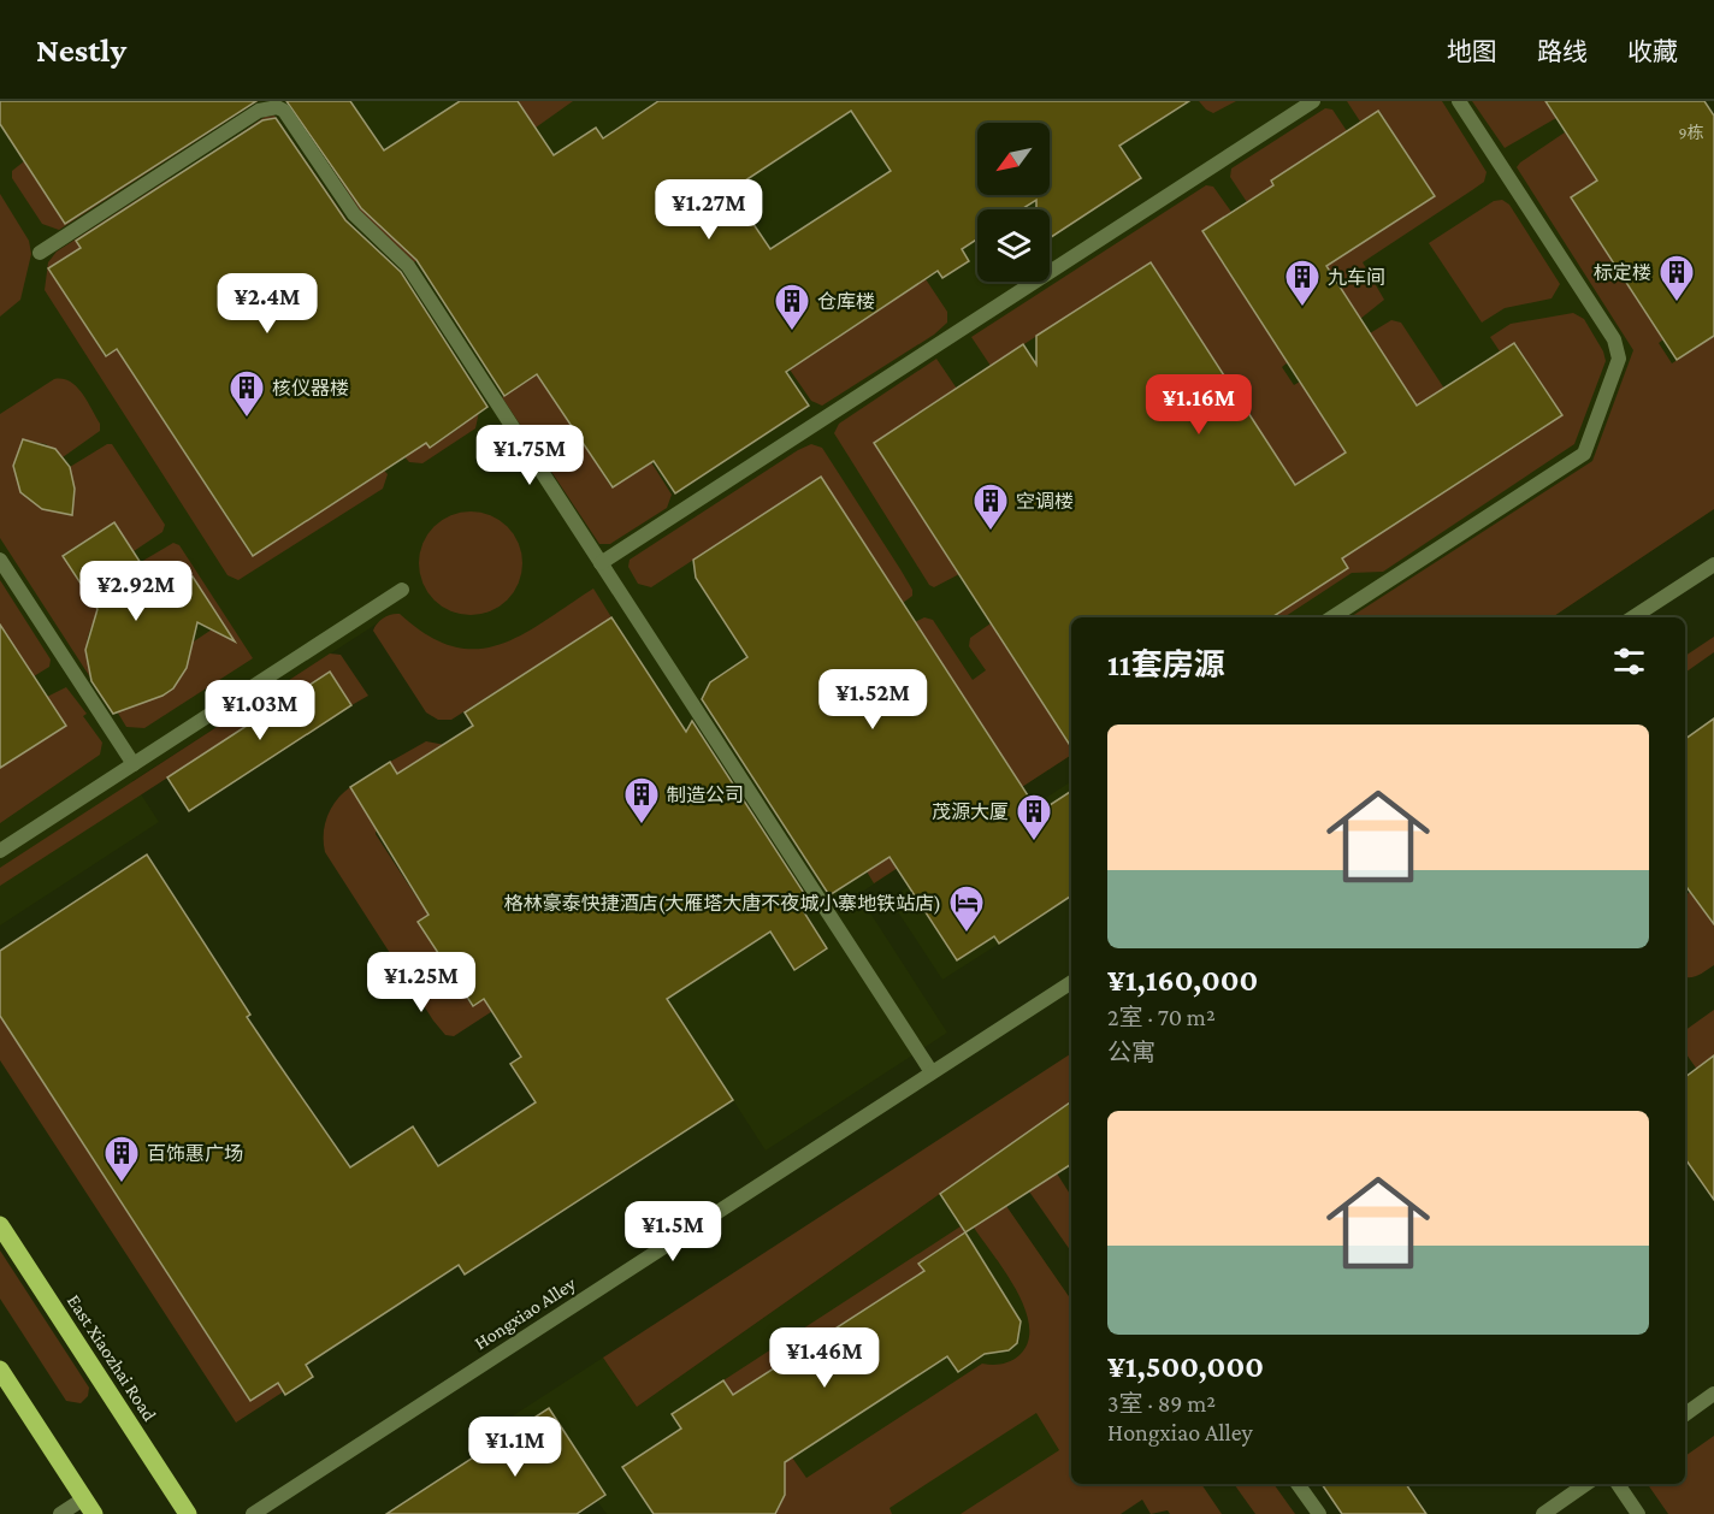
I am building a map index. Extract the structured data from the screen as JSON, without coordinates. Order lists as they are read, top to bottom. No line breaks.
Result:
{"streets":{"main road":["East Xiaozhai Road"],"street":["Hongxiao Alley"]},"places":{"building":["标定楼","九车间","仓库楼","核仪器楼","空调楼","制造公司","茂源大厦","百饰惠广场"],"hotel":["格林豪泰快捷酒店(大雁塔大唐不夜城小寨地铁站店)"]},"house_numbers":["9栋"],"north":"bottom left","page":{"header":"Nestly","nav":["地图","路线","收藏"],"price":["¥1.27M","¥2.4M","¥1.16M","¥1.75M","¥2.92M","¥1.52M","¥1.03M","¥1.25M","¥1.5M","¥1.46M","¥1.1M"],"heading":"11套房源","list":[{"name":"¥1,160,000","note":"2室 · 70 m² · 公寓"},{"name":"¥1,500,000","note":"3室 · 89 m² · Hongxiao Alley"}]}}
